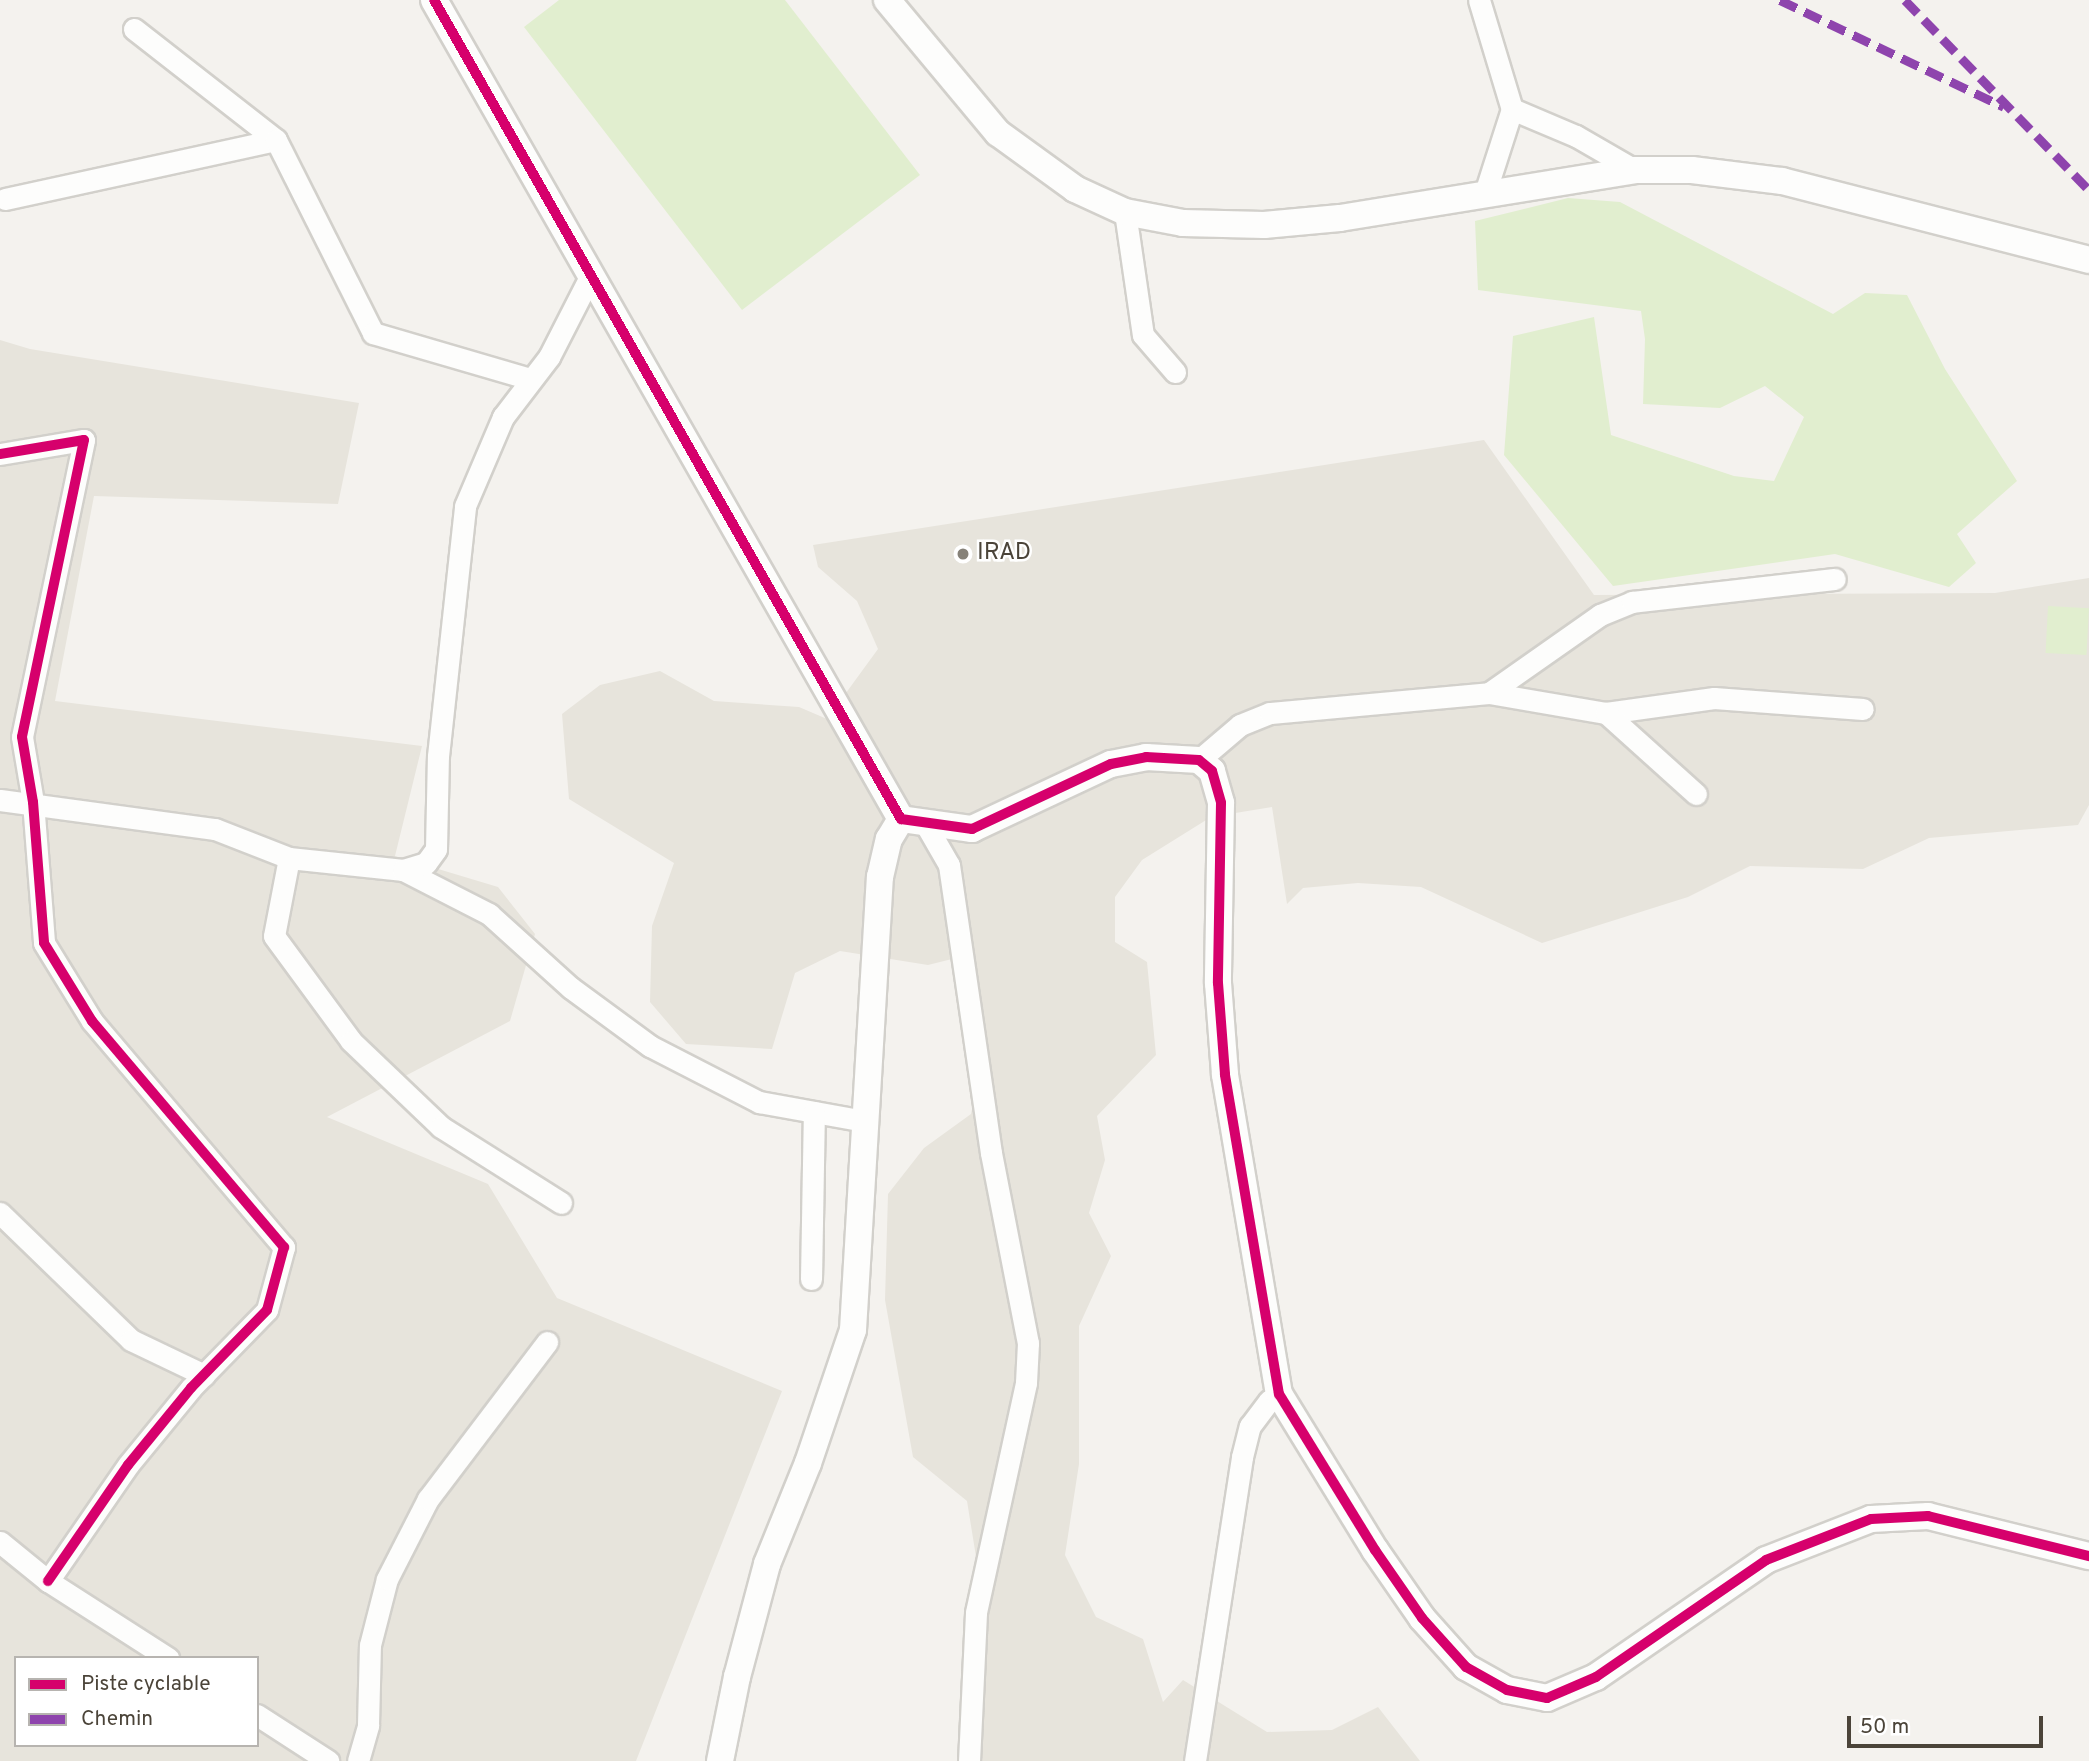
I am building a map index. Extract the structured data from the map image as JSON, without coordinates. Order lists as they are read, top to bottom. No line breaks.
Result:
{"places":["IRAD"],"legend":["Piste cyclable","Chemin"],"scale_bar":"50 m"}
